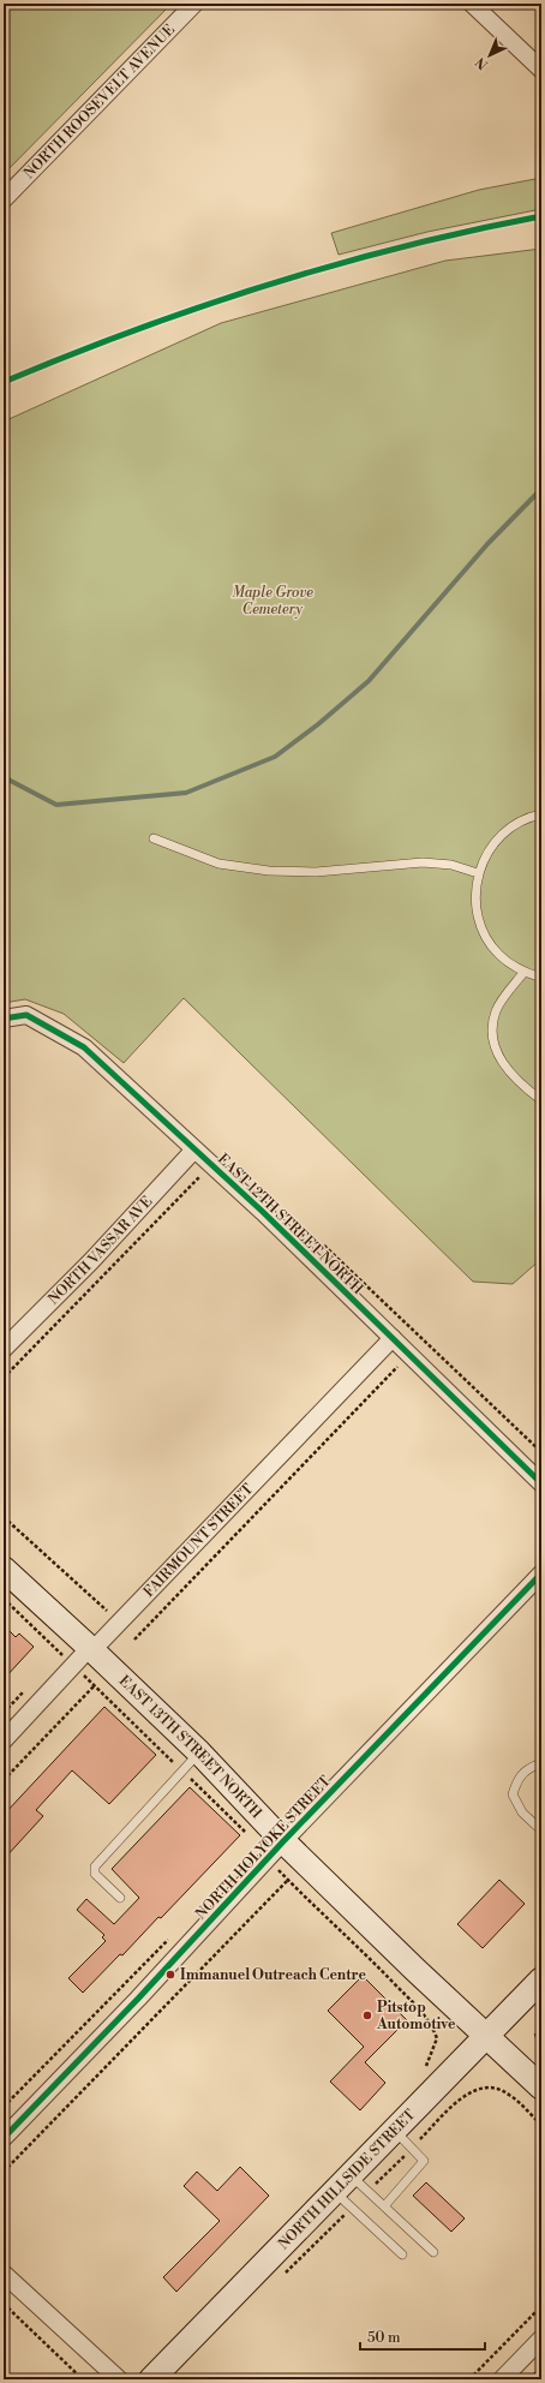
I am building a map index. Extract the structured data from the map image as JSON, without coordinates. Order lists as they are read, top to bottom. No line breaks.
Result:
{"streets":{"main road":["EAST 13TH STREET NORTH","NORTH HILLSIDE STREET"],"street":["NORTH ROOSEVELT AVENUE","EAST 12TH STREET NORTH","NORTH VASSAR AVE","FAIRMOUNT STREET","NORTH HOLYOKE STREET"]},"crossings":[["EAST 12TH STREET NORTH","NORTH VASSAR AVE"],["EAST 12TH STREET NORTH","FAIRMOUNT STREET"],["FAIRMOUNT STREET","EAST 13TH STREET NORTH"],["EAST 13TH STREET NORTH","NORTH HOLYOKE STREET"],["EAST 13TH STREET NORTH","NORTH HILLSIDE STREET"]],"parks":["Maple Grove Cemetery"],"places":["Immanuel Outreach Centre","Pitstop Automotive"],"scale_bar":"50 m","north":"bottom left"}
